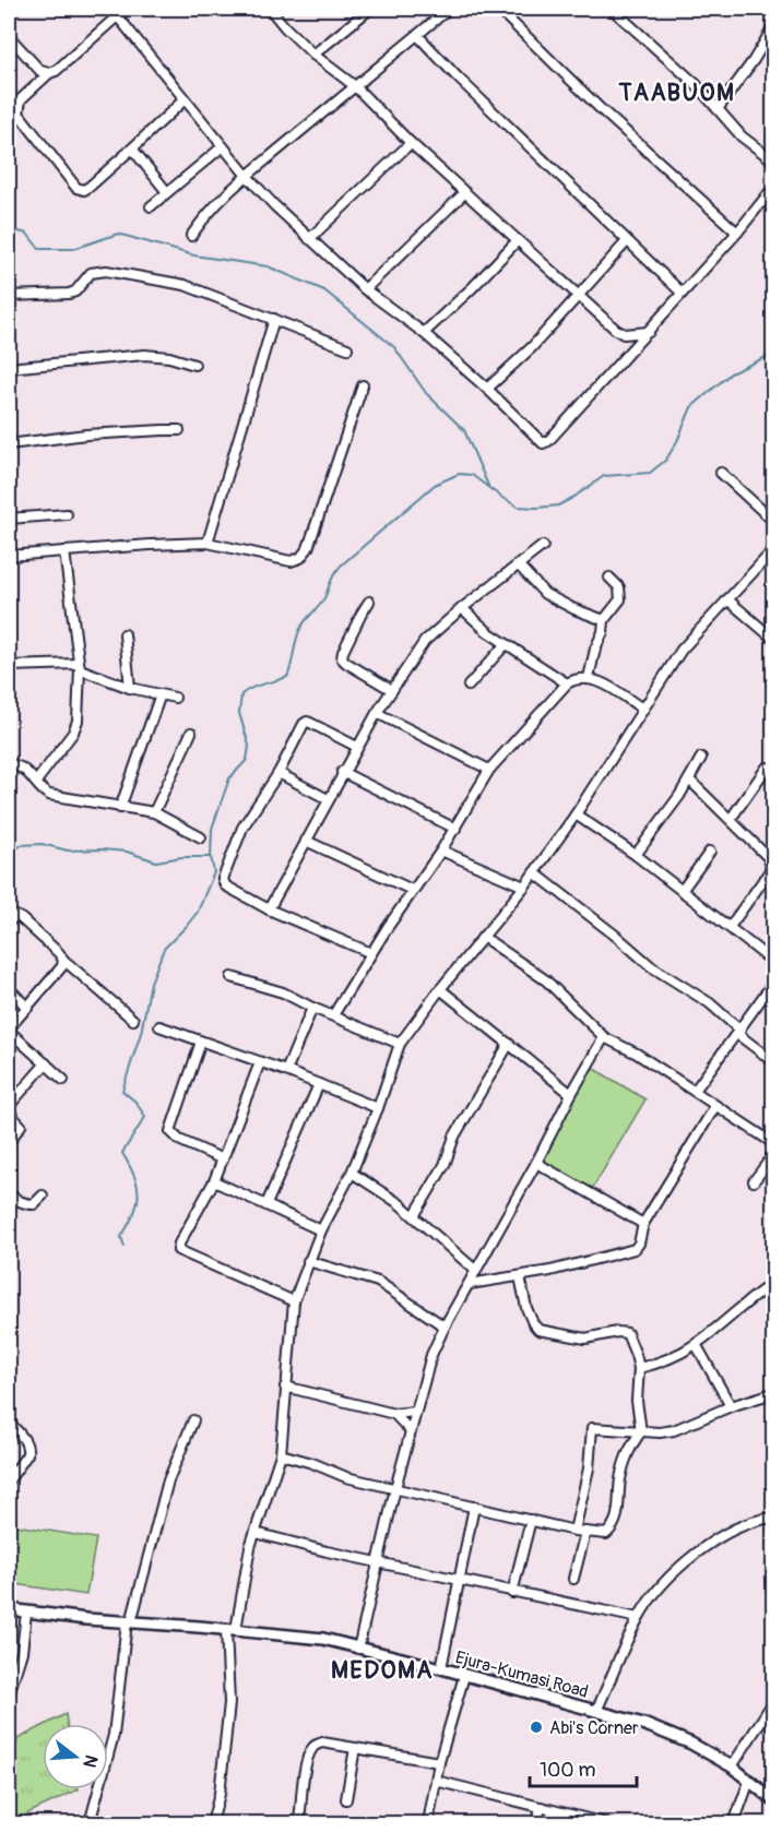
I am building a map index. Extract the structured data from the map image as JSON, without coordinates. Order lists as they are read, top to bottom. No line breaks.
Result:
{"streets":{"main road":["Ejura-Kumasi Road"]},"districts":["TAABUOM","MEDOMA"],"places":["Abi's Corner"],"scale_bar":"100 m","north":"right"}
